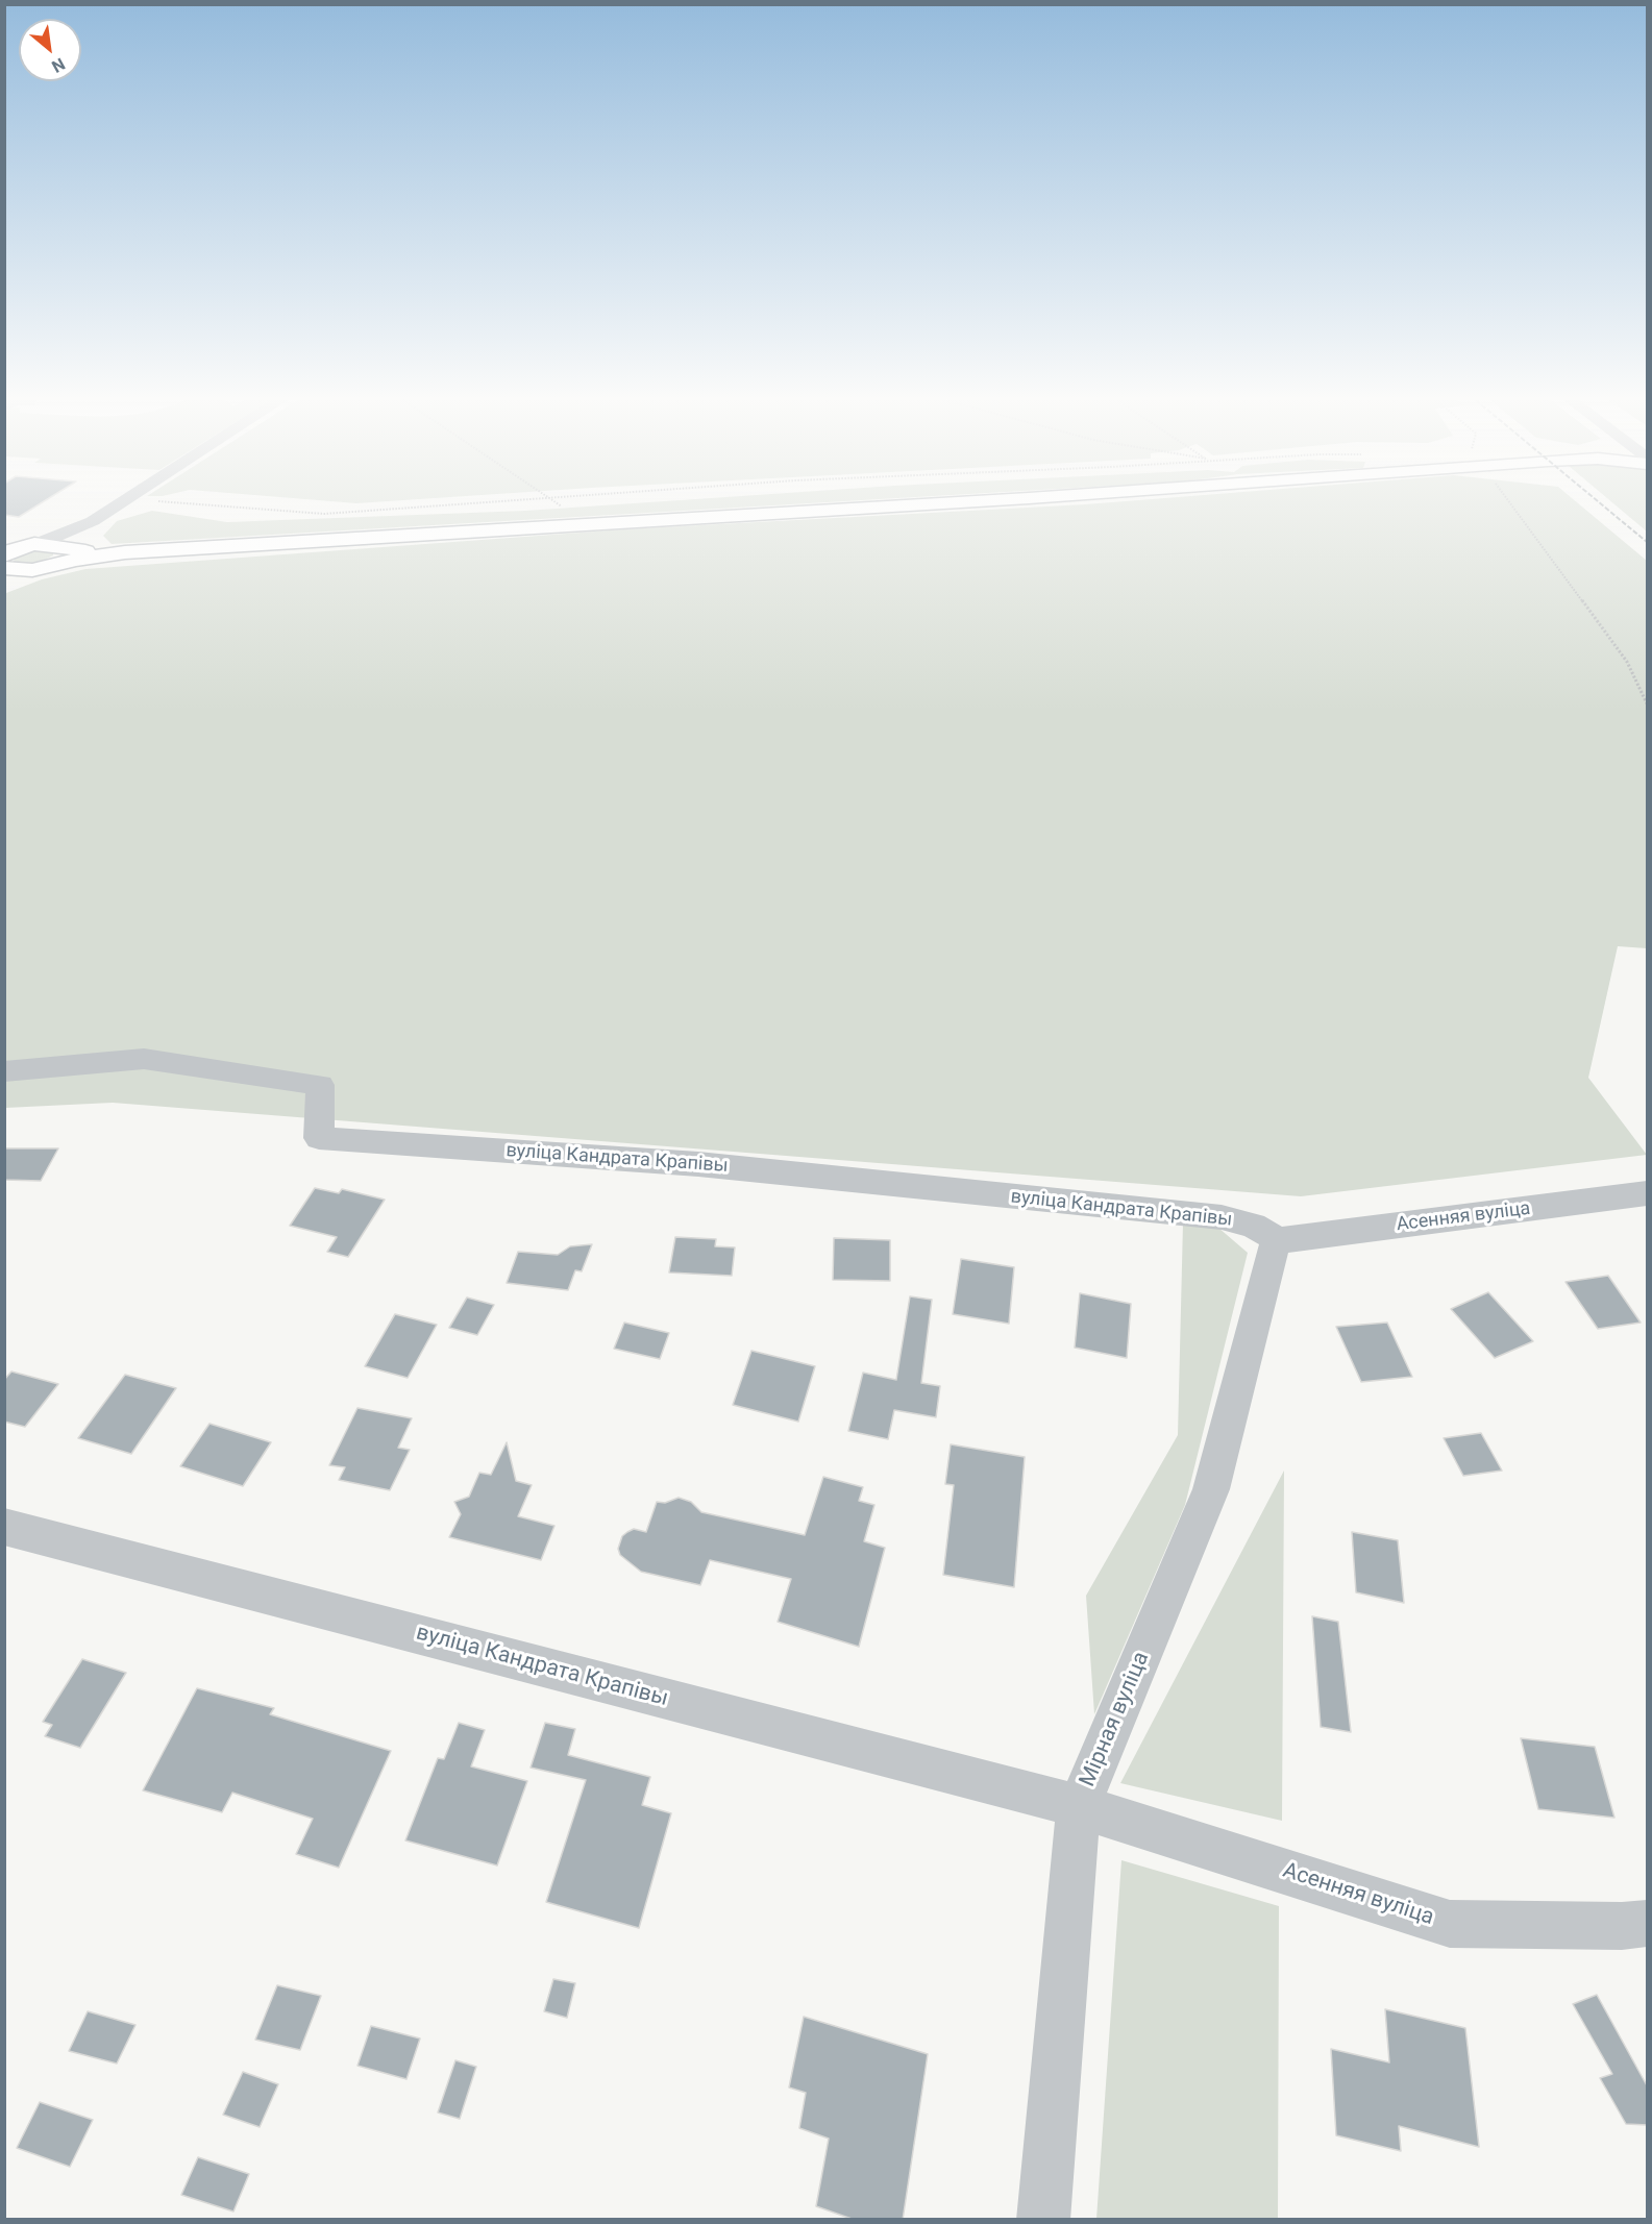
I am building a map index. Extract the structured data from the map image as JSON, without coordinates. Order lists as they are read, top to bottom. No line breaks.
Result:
{"streets":{"street":["вуліца Кандрата Крапівы","Асенняя вуліца","Мірная вуліца"]},"crossings":[["вуліца Кандрата Крапівы","Асенняя вуліца"],["вуліца Кандрата Крапівы","Мірная вуліца"],["Асенняя вуліца","Мірная вуліца"]],"north":"bottom right"}
